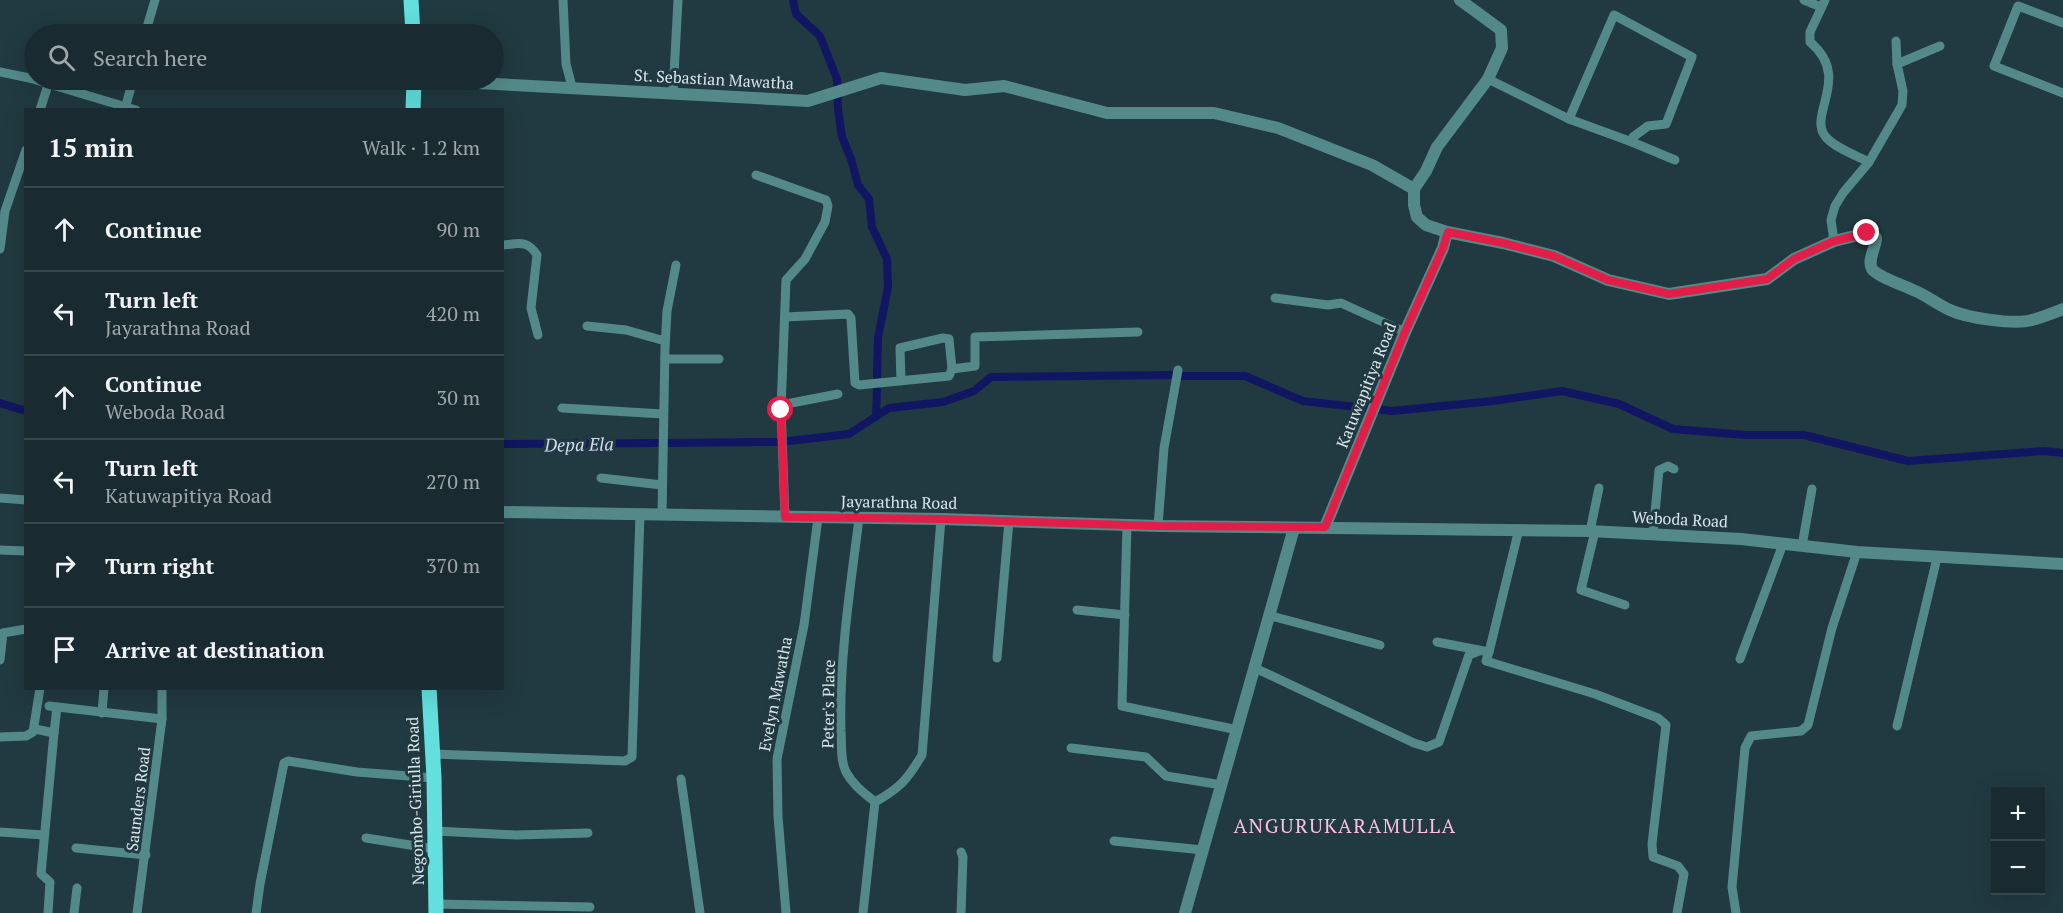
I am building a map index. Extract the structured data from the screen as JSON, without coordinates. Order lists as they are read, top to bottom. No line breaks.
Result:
{"streets":{"main road":["Negombo-Giriulla Road"],"street":["St. Sebastian Mawatha","Katuwapitiya Road","Jayarathna Road","Weboda Road","Evelyn Mawatha","Peter's Place","Saunders Road"]},"crossings":[["Katuwapitiya Road","Weboda Road"],["Jayarathna Road","Weboda Road"],["Jayarathna Road","Evelyn Mawatha"],["Jayarathna Road","Peter's Place"]],"districts":["ANGURUKARAMULLA"],"water":["Depa Ela"],"page":{"search":"Search here","heading":["15 min","Walk · 1.2 km"],"list":[["Continue","90 m"],["Turn left","Jayarathna Road","420 m"],["Continue","Weboda Road","30 m"],["Turn left","Katuwapitiya Road","270 m"],["Turn right","370 m"],"Arrive at destination"],"map_buttons":["+","−"]}}
